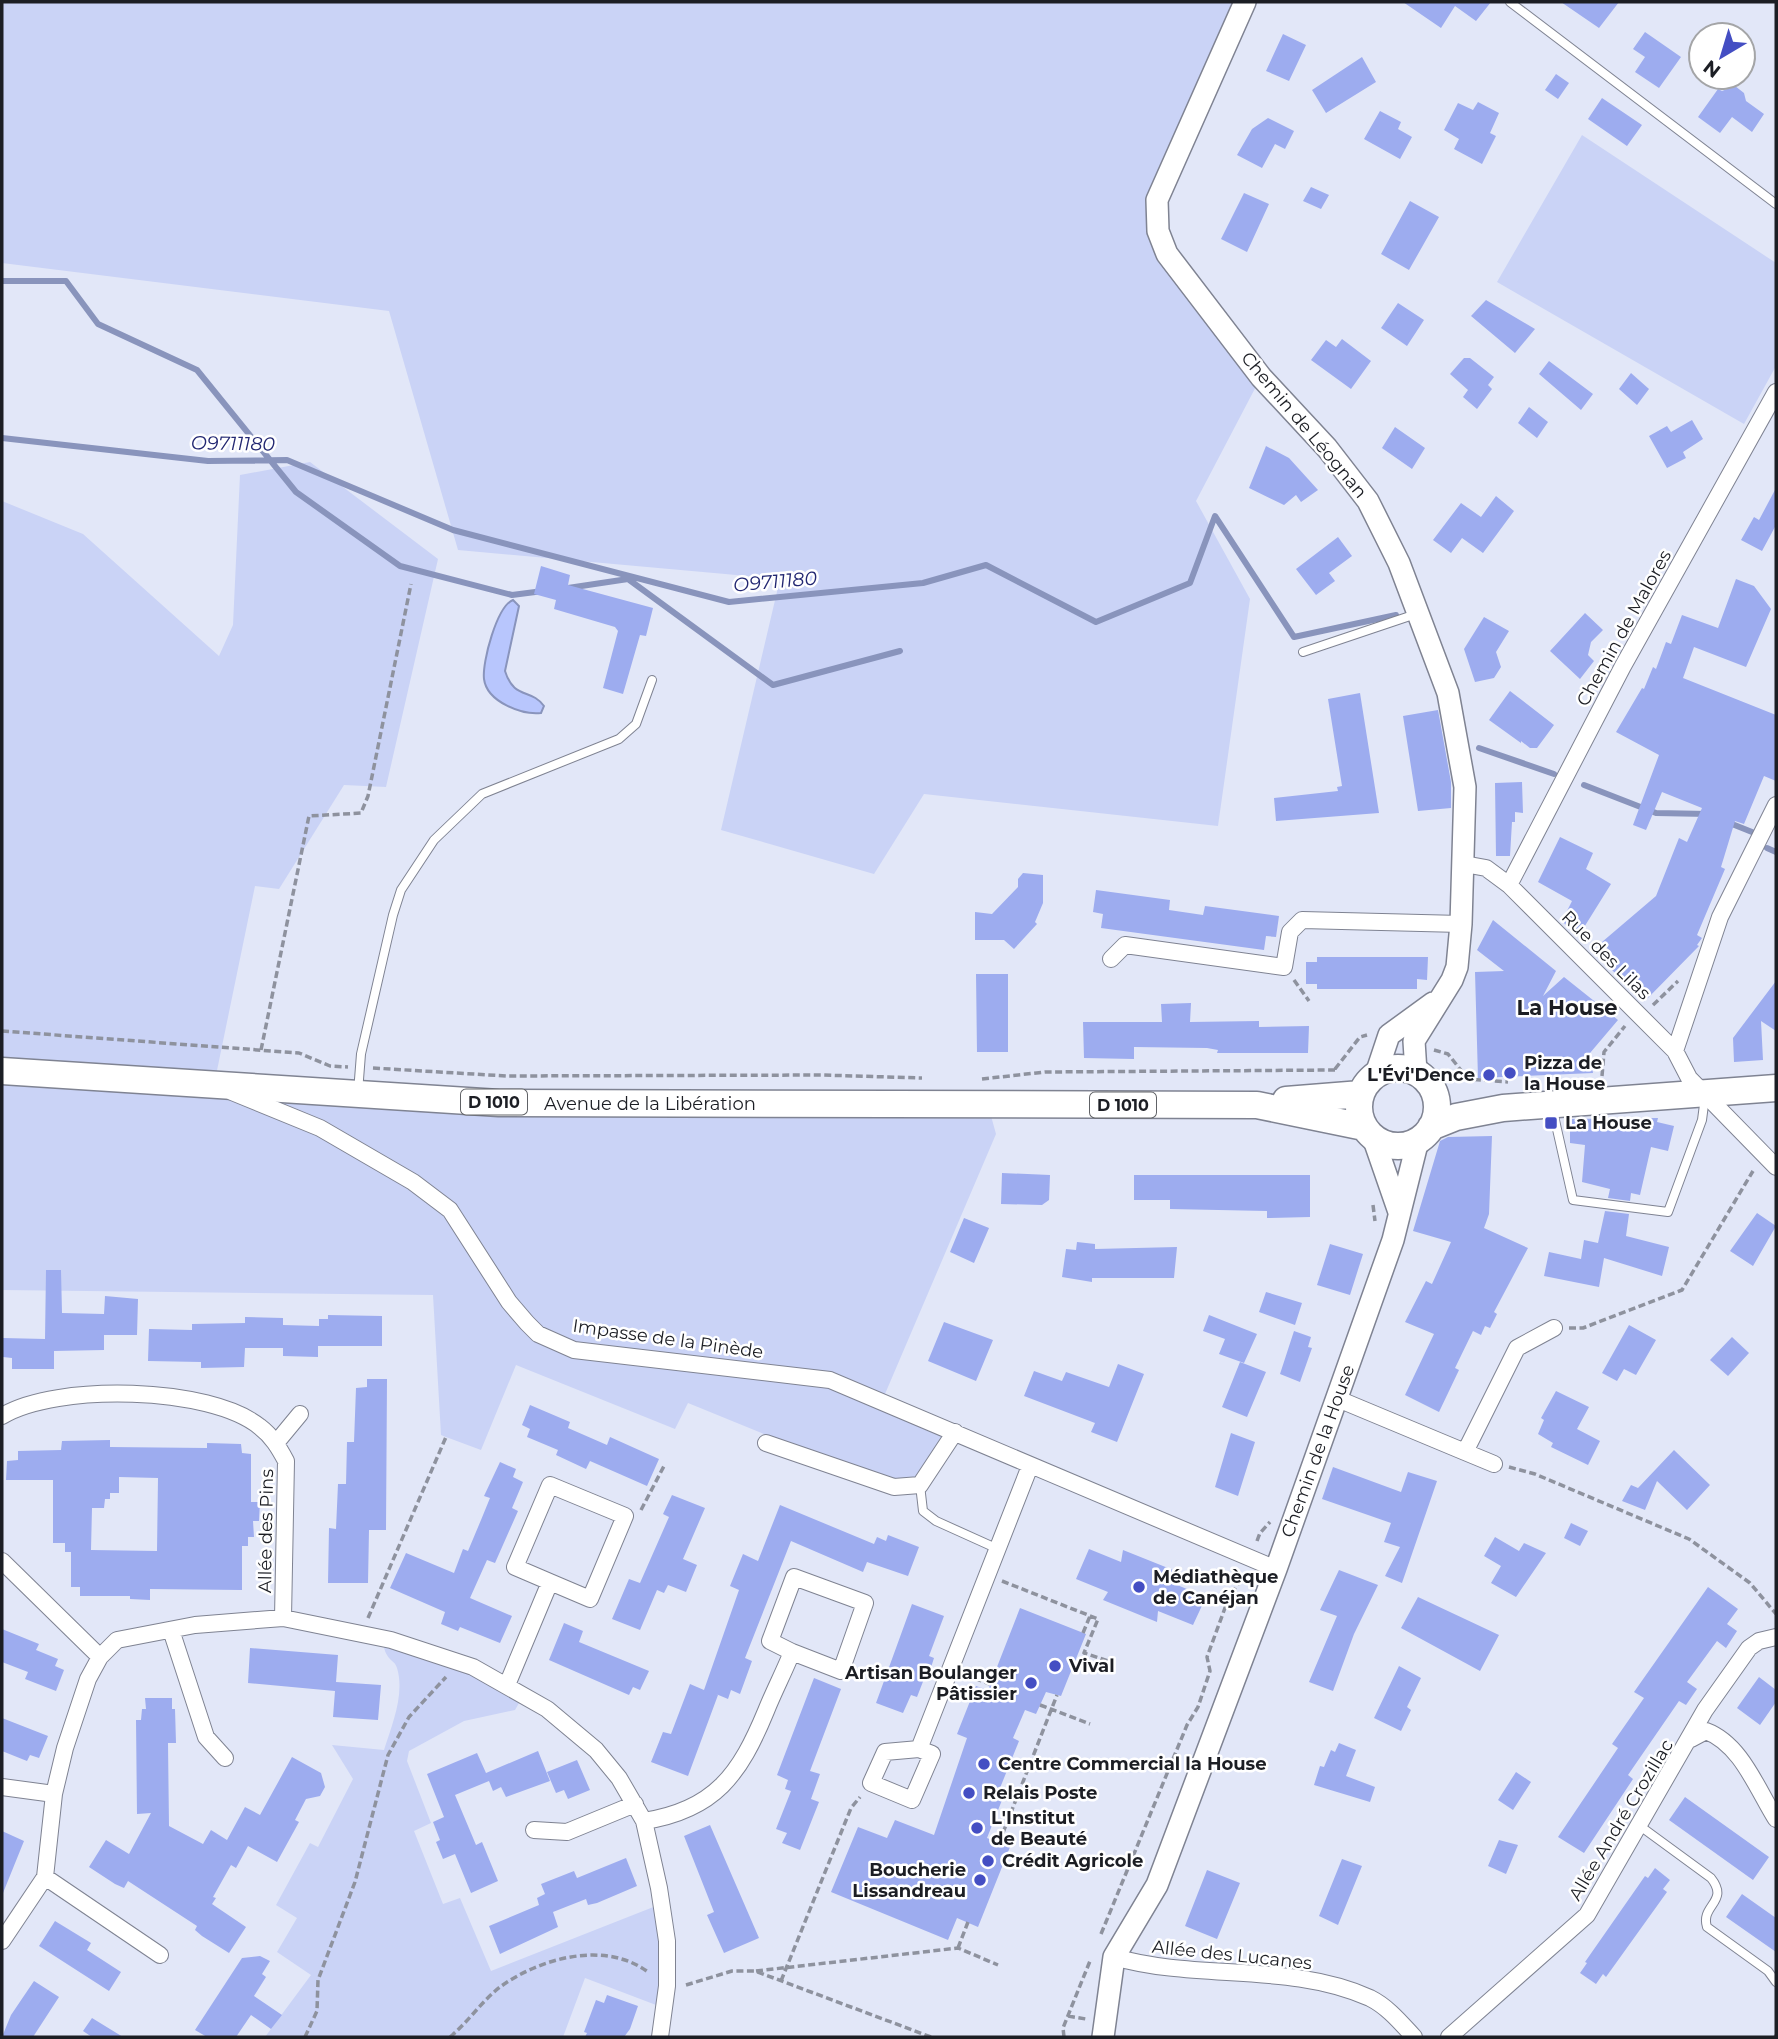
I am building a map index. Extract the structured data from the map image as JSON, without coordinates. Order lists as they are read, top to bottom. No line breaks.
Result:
{"streets":{"main road":["D 1010","Avenue de la Libération"],"street":["Chemin de Léognan","Chemin de Malores","Rue des Lilas","Impasse de la Pinède","Chemin de la House","Allée des Pins","Allée André Crozillac","Allée des Lucanes"]},"crossings":[["Chemin de Léognan","Rue des Lilas"],["Chemin de Léognan","Avenue de la Libération"],["Chemin de Léognan","Chemin de la House"],["Chemin de Malores","Rue des Lilas"],["Avenue de la Libération","Impasse de la Pinède"],["Avenue de la Libération","Chemin de la House"],["Impasse de la Pinède","Chemin de la House"],["Chemin de la House","Allée des Lucanes"]],"districts":["La House"],"water":["O9711180"],"places":{"other":["Pizza de la House","L'Évi'Dence","Médiathèque de Canéjan","Vival","Artisan Boulanger Pâtissier","Centre Commercial la House","Relais Poste","L'Institut de Beauté","Crédit Agricole","Boucherie Lissandreau"],"transit":["La House"]},"north":"bottom left"}
